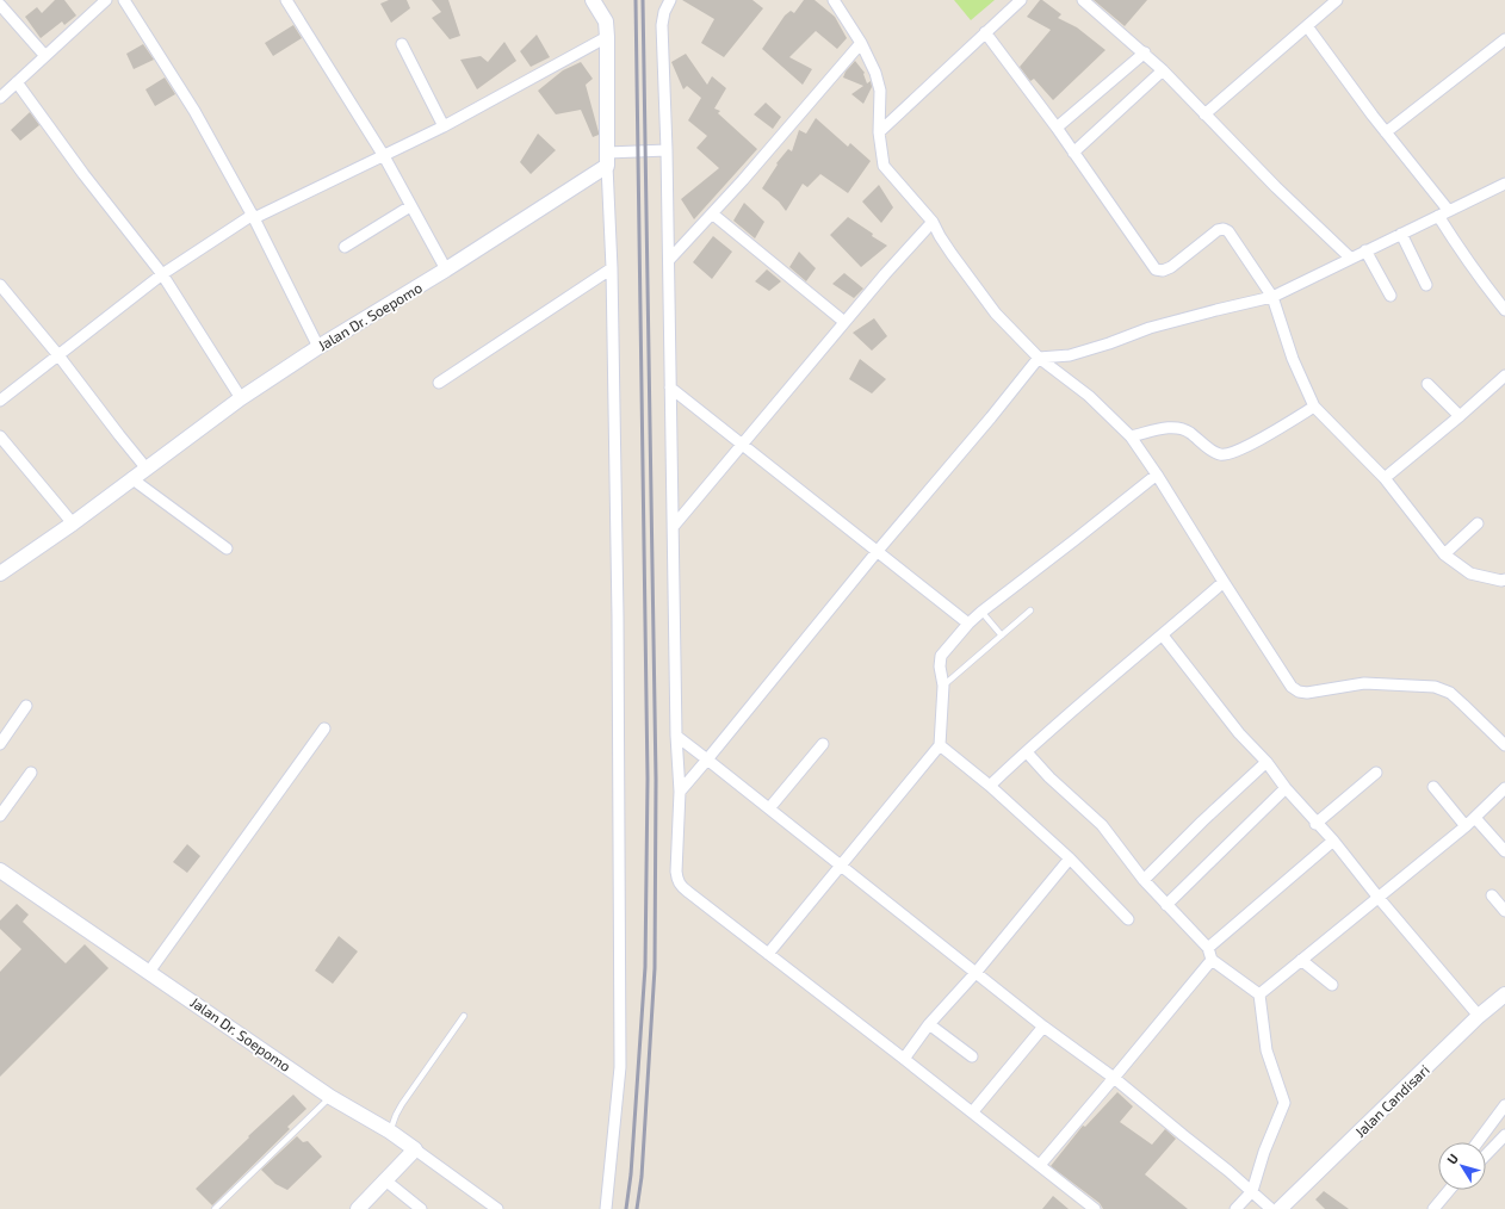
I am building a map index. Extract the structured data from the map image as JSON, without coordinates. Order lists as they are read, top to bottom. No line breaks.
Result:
{"streets":{"street":["Jalan Dr. Soepomo","Jalan Candisari"]},"north":"top left"}
